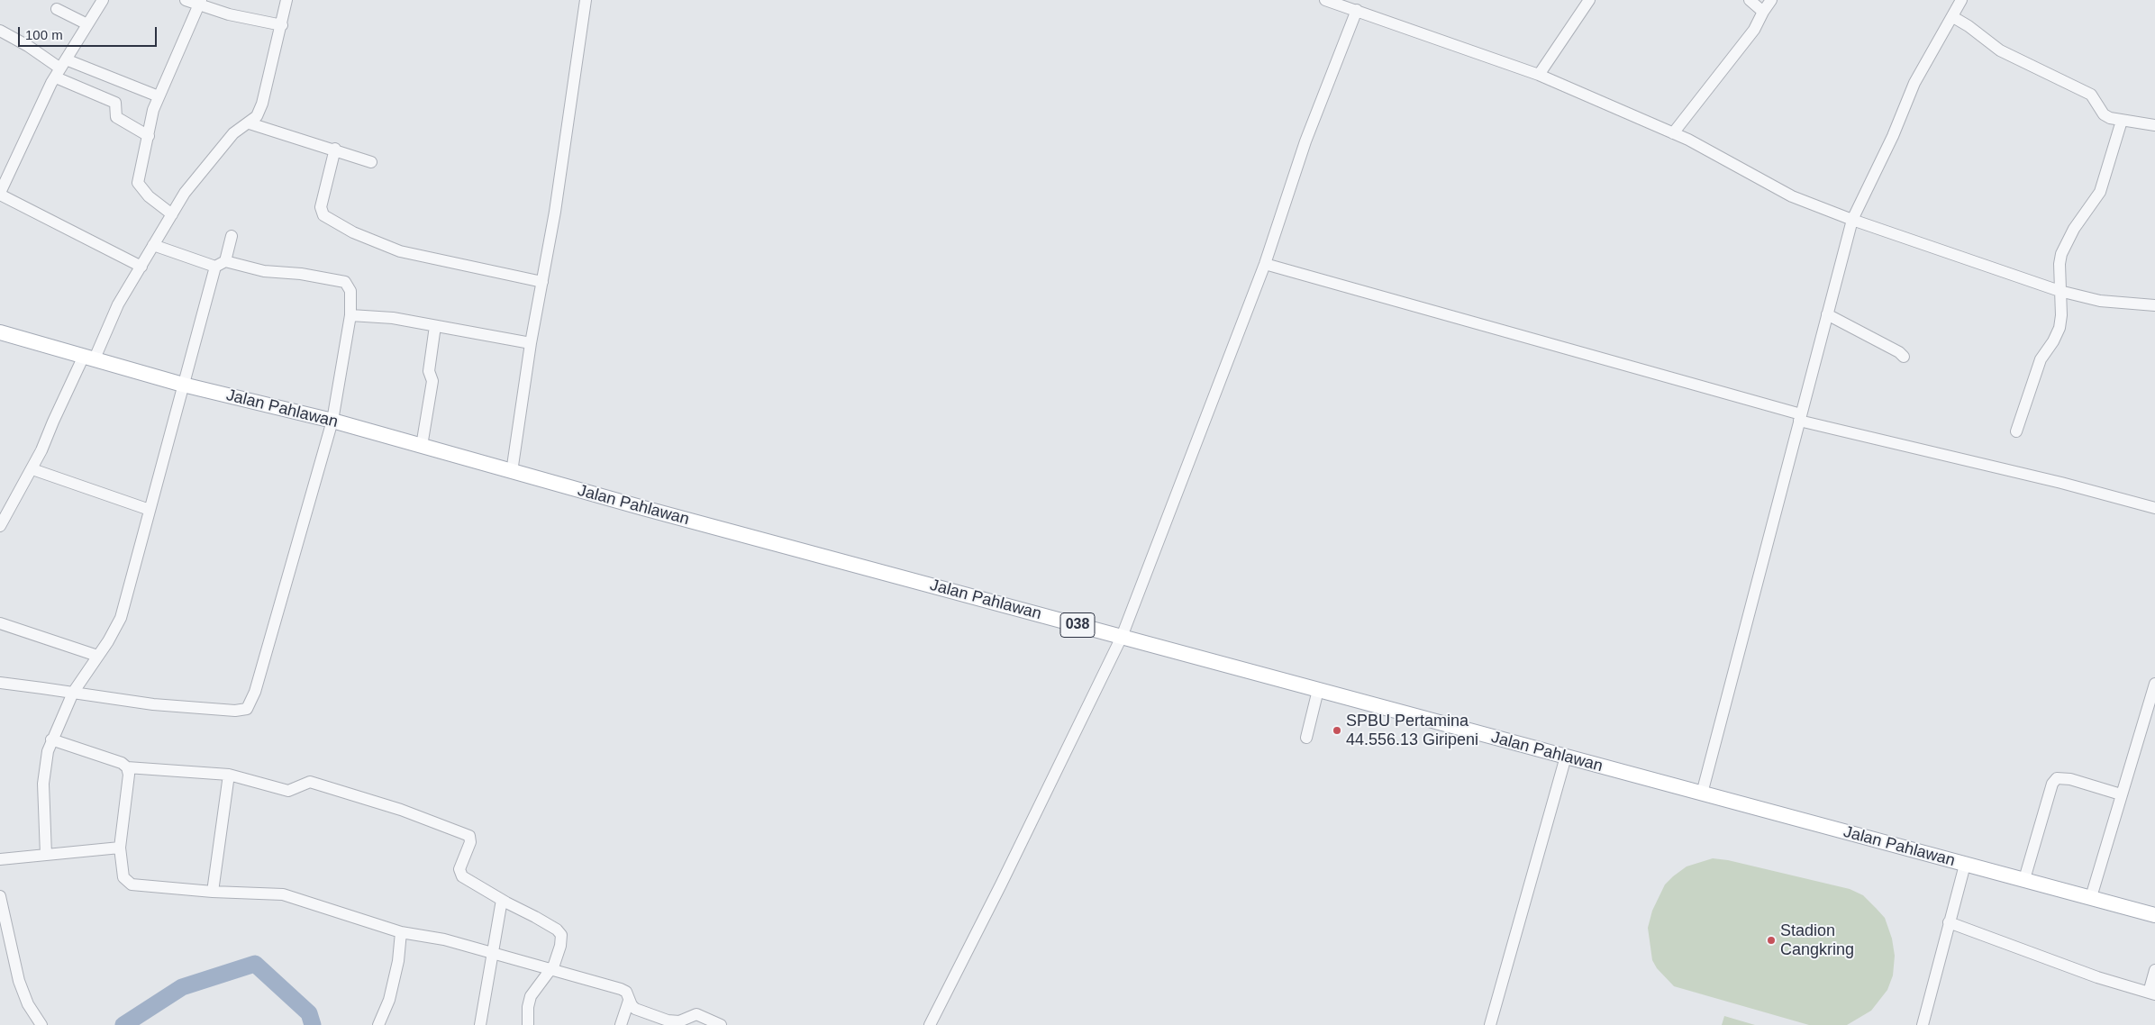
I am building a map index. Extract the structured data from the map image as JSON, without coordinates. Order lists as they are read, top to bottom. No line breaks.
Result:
{"streets":{"main road":["Jalan Pahlawan","038"]},"places":["SPBU Pertamina 44.556.13 Giripeni","Stadion Cangkring"],"scale_bar":"100 m"}
